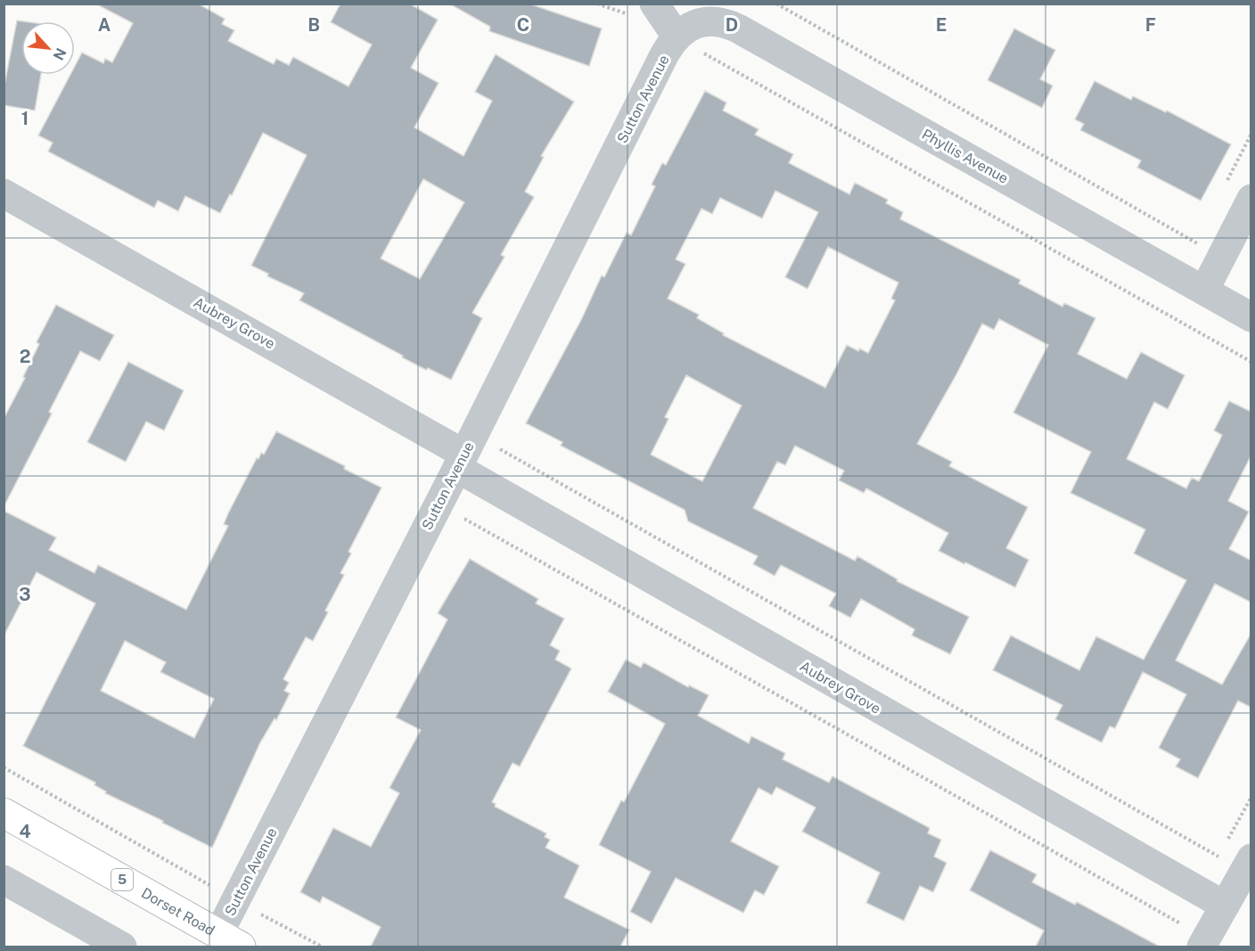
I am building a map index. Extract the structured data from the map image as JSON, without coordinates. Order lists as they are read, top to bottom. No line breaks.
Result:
{"streets":{"main road":["5","Dorset Road"],"street":["Sutton Avenue","Phyllis Avenue","Aubrey Grove"]},"crossings":[["Sutton Avenue","Phyllis Avenue"],["Sutton Avenue","Aubrey Grove"],["Sutton Avenue","Dorset Road"]],"north":"bottom right","grid":{"columns":["A","B","C","D","E","F"],"rows":["1","2","3","4"]}}
